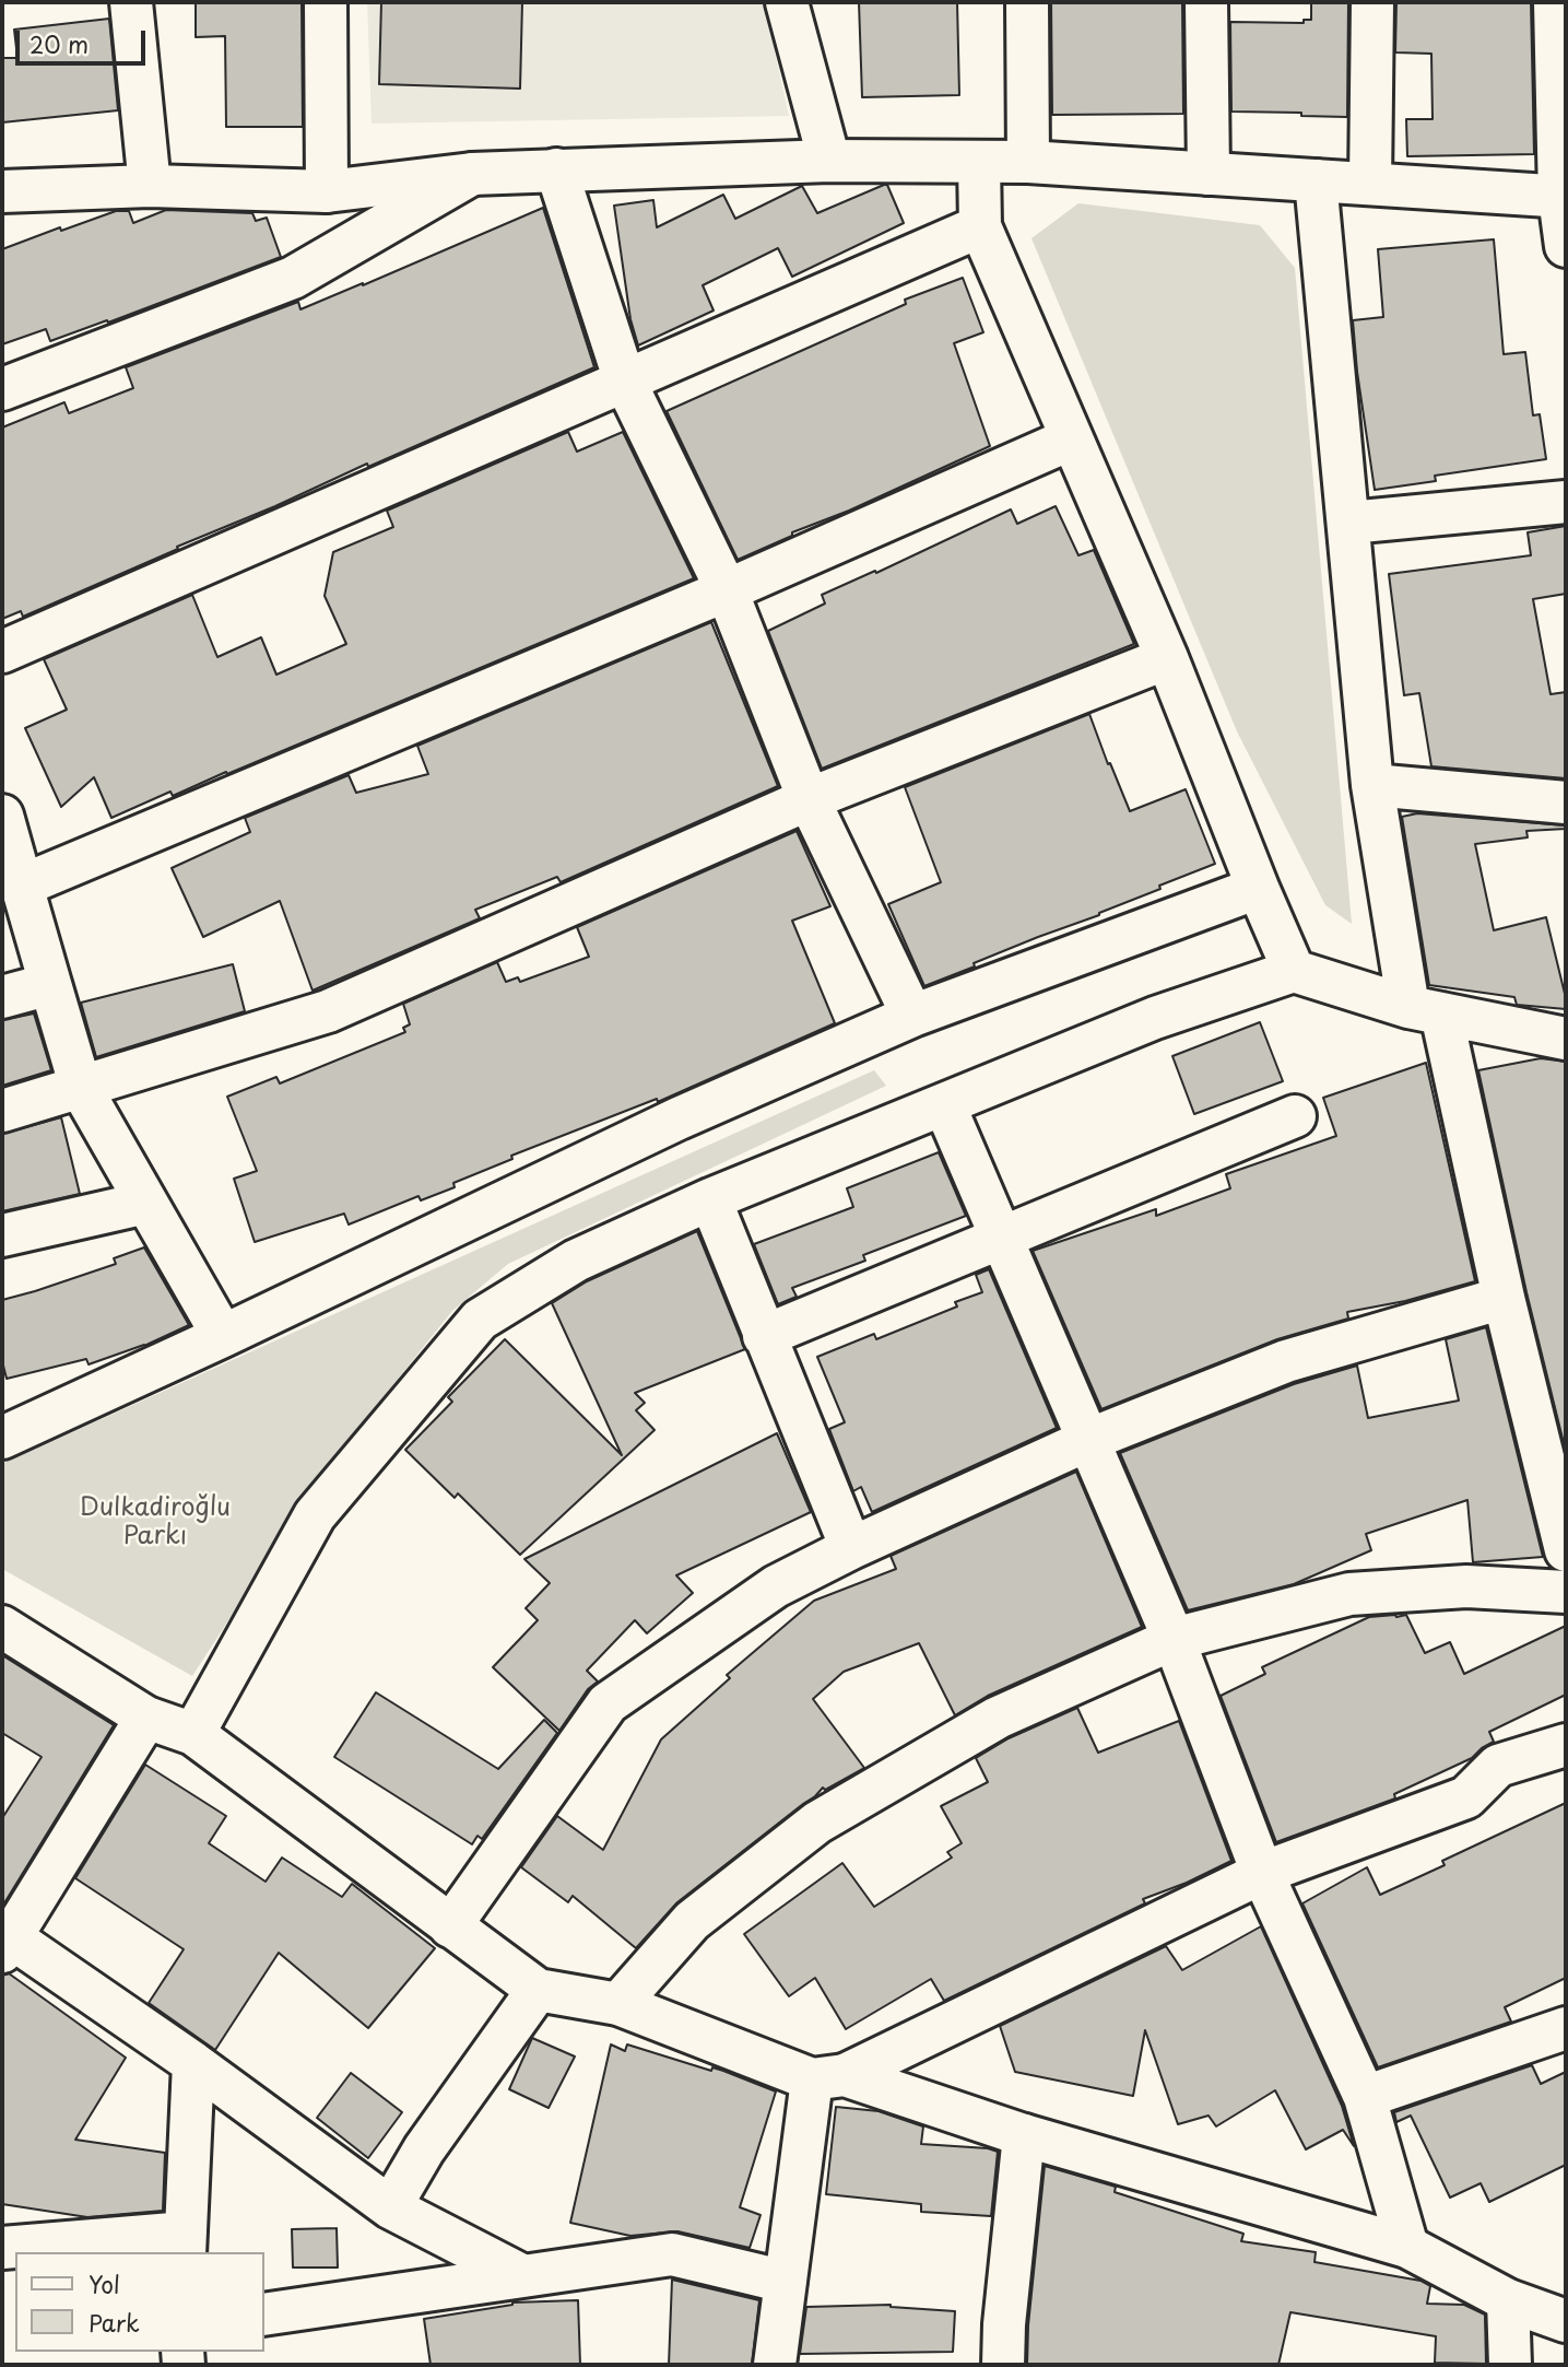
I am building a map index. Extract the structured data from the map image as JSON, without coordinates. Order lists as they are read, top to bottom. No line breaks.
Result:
{"parks":["Dulkadiroğlu Parkı"],"legend":["Yol","Park"],"scale_bar":"20 m"}
